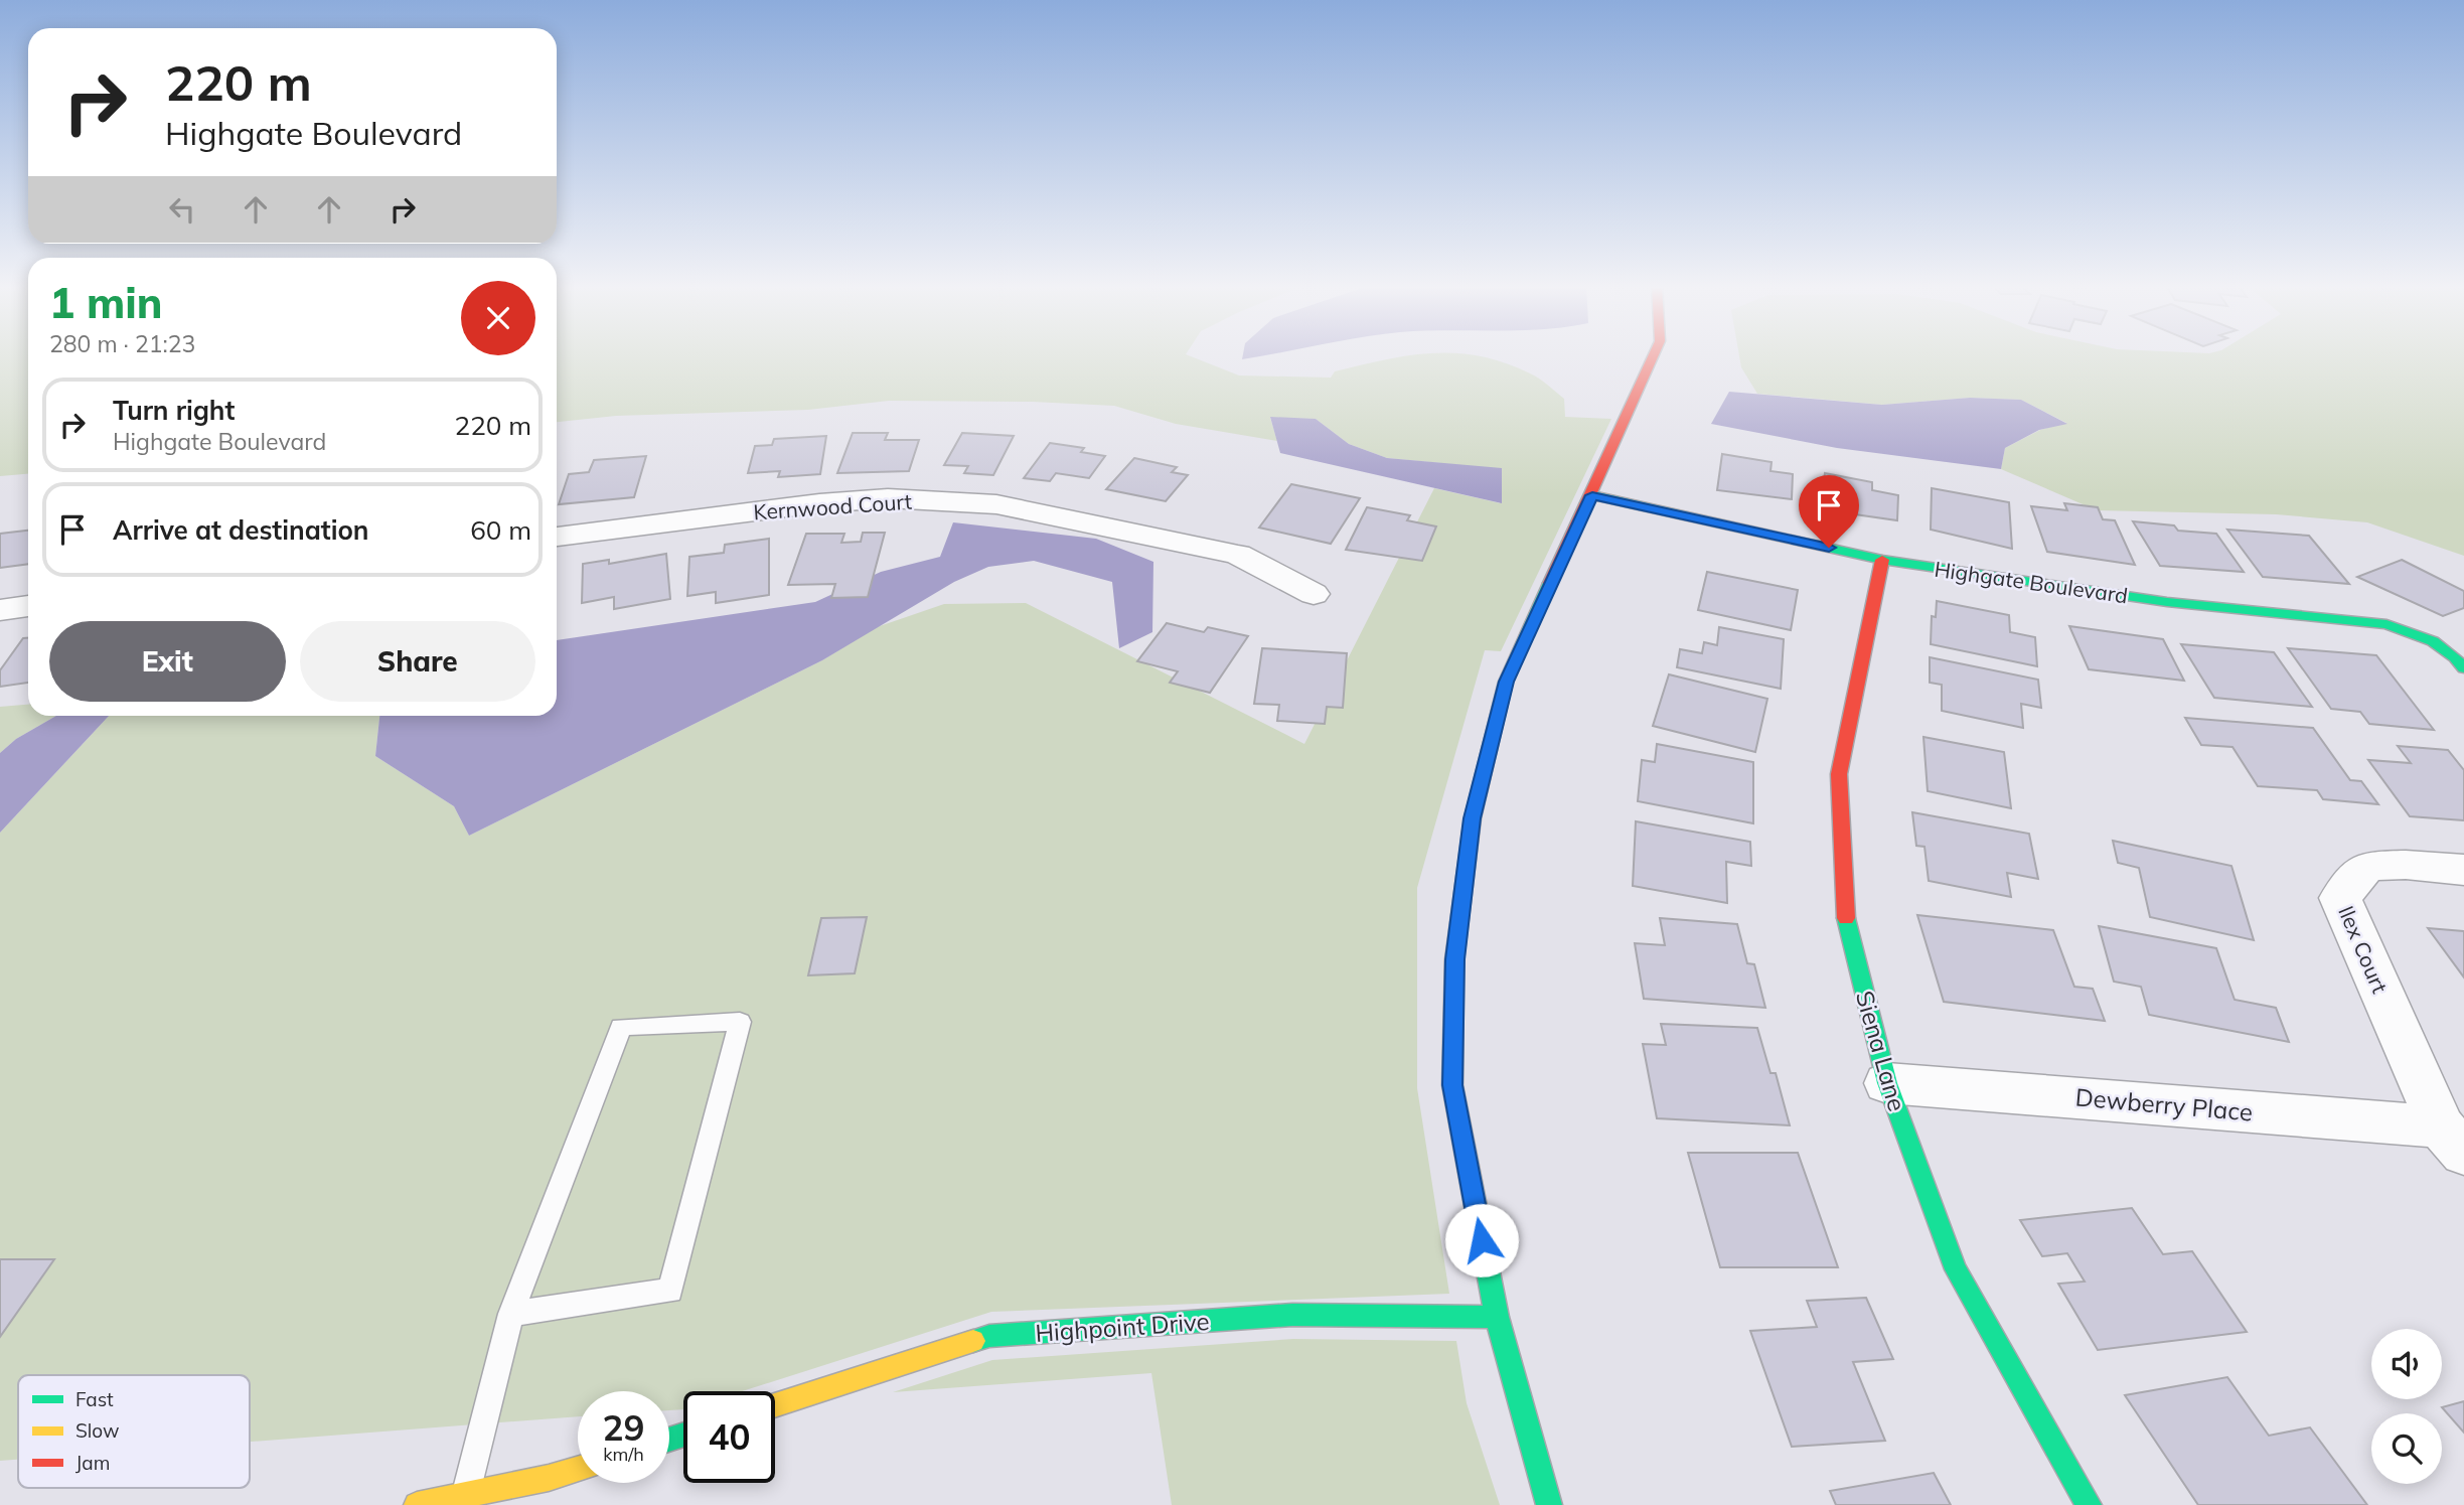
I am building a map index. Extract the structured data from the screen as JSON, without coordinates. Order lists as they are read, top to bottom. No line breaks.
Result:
{"streets":{"street":["Kernwood Court","Highgate Boulevard","Ilex Court","Siena Lane","Dewberry Place","Highpoint Drive"]},"crossings":[["Highgate Boulevard","Siena Lane"],["Ilex Court","Dewberry Place"],["Siena Lane","Dewberry Place"]],"legend":["Fast","Slow","Jam"],"page":{"turn":["220 m","Highgate Boulevard"],"heading":["1 min","280 m · 21:23"],"list":[{"name":"Turn right","note":"Highgate Boulevard","value":"220 m"},{"name":"Arrive at destination","value":"60 m"}],"buttons":["Exit","Share"],"speed":"29 km/h","limit":"40"}}
